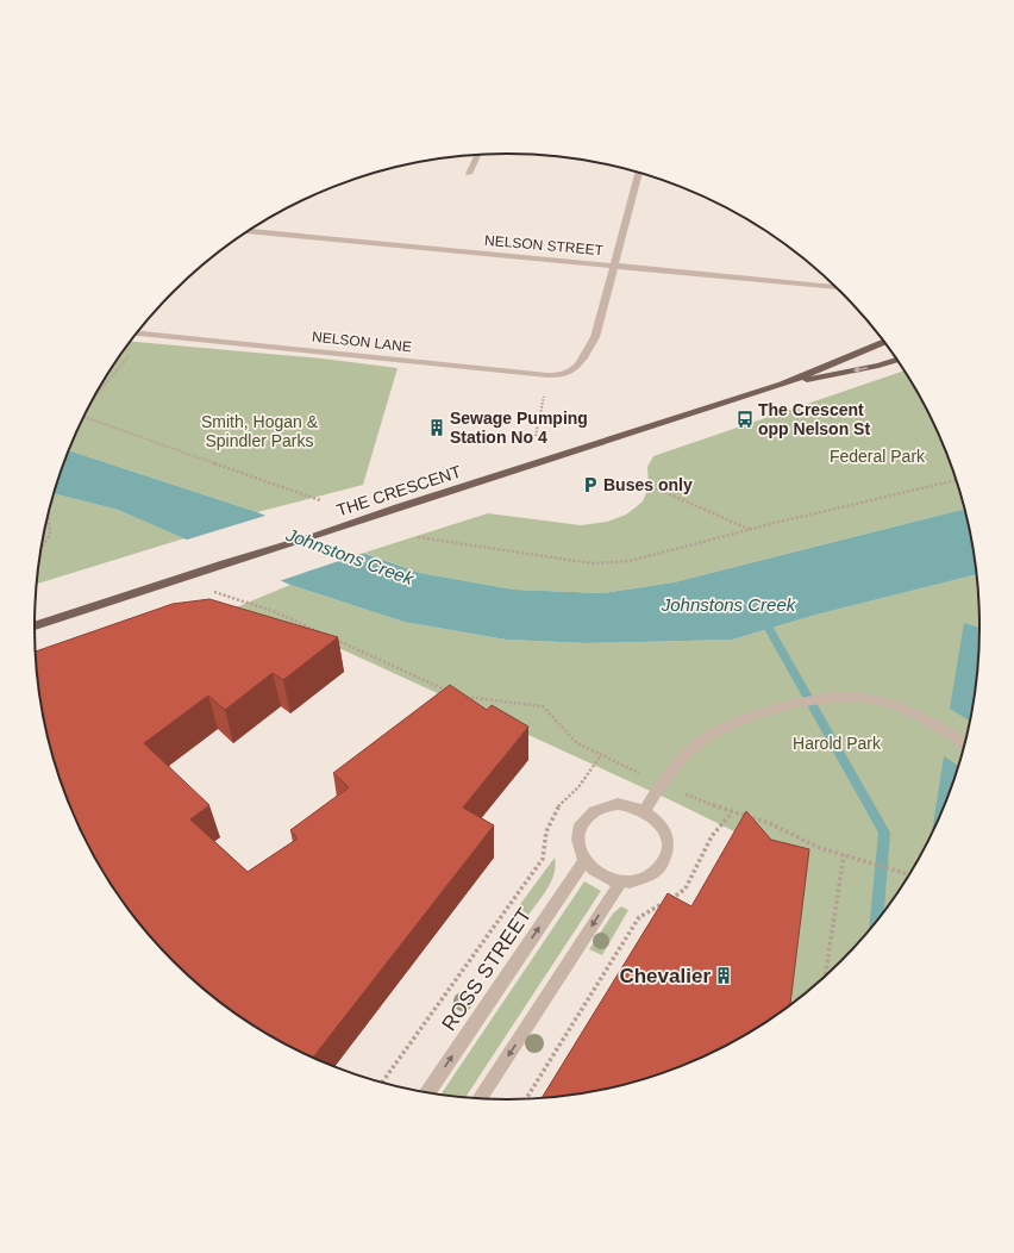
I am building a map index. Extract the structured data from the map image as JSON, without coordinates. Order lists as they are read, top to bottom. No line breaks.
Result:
{"streets":{"main road":["THE CRESCENT"],"street":["NELSON STREET","NELSON LANE","ROSS STREET"]},"crossings":[["NELSON STREET","NELSON LANE"]],"water":["Johnstons Creek"],"parks":["Smith, Hogan & Spindler Parks","Federal Park","Harold Park"],"places":{"bus stop":["The Crescent opp Nelson St"],"building":["Sewage Pumping Station No 4","Chevalier"],"parking":["Buses only"]}}
